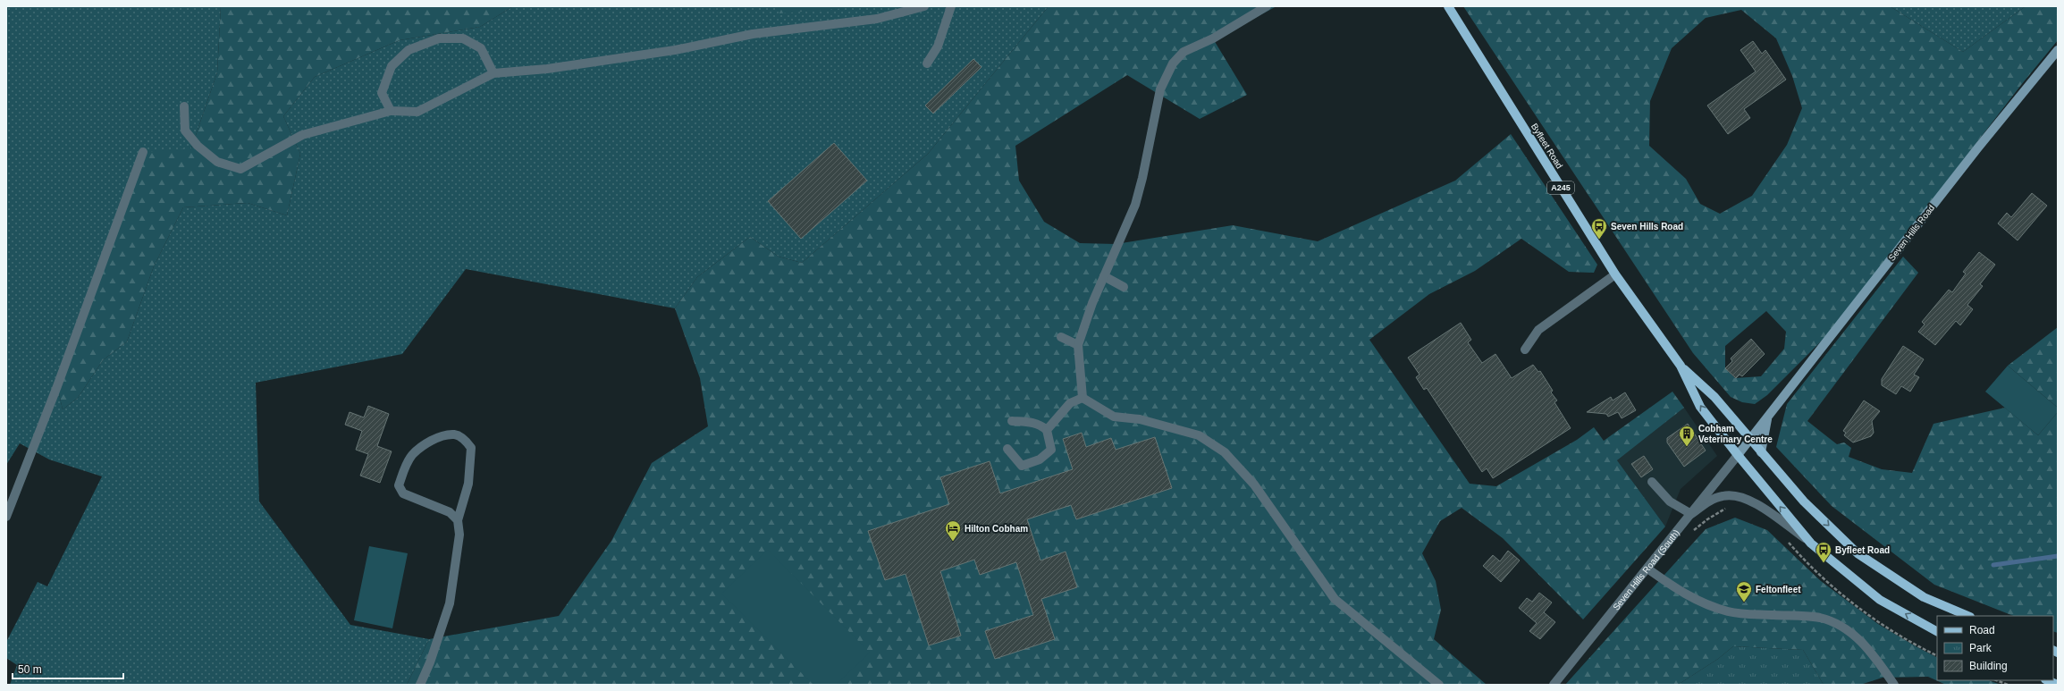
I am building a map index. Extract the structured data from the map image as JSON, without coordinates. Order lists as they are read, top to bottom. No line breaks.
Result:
{"streets":{"main road":["Byfleet Road","A245","Seven Hills Road"],"lane":["Seven Hills Road (South)"]},"crossings":[["Byfleet Road","Seven Hills Road"],["Byfleet Road","Seven Hills Road (South)"],["Seven Hills Road","Seven Hills Road (South)"]],"places":{"bus stop":["Seven Hills Road","Byfleet Road"],"building":["Cobham Veterinary Centre"],"hotel":["Hilton Cobham"],"school or university":["Feltonfleet"]},"legend":["Road","Park","Building"],"scale_bar":"50 m"}
